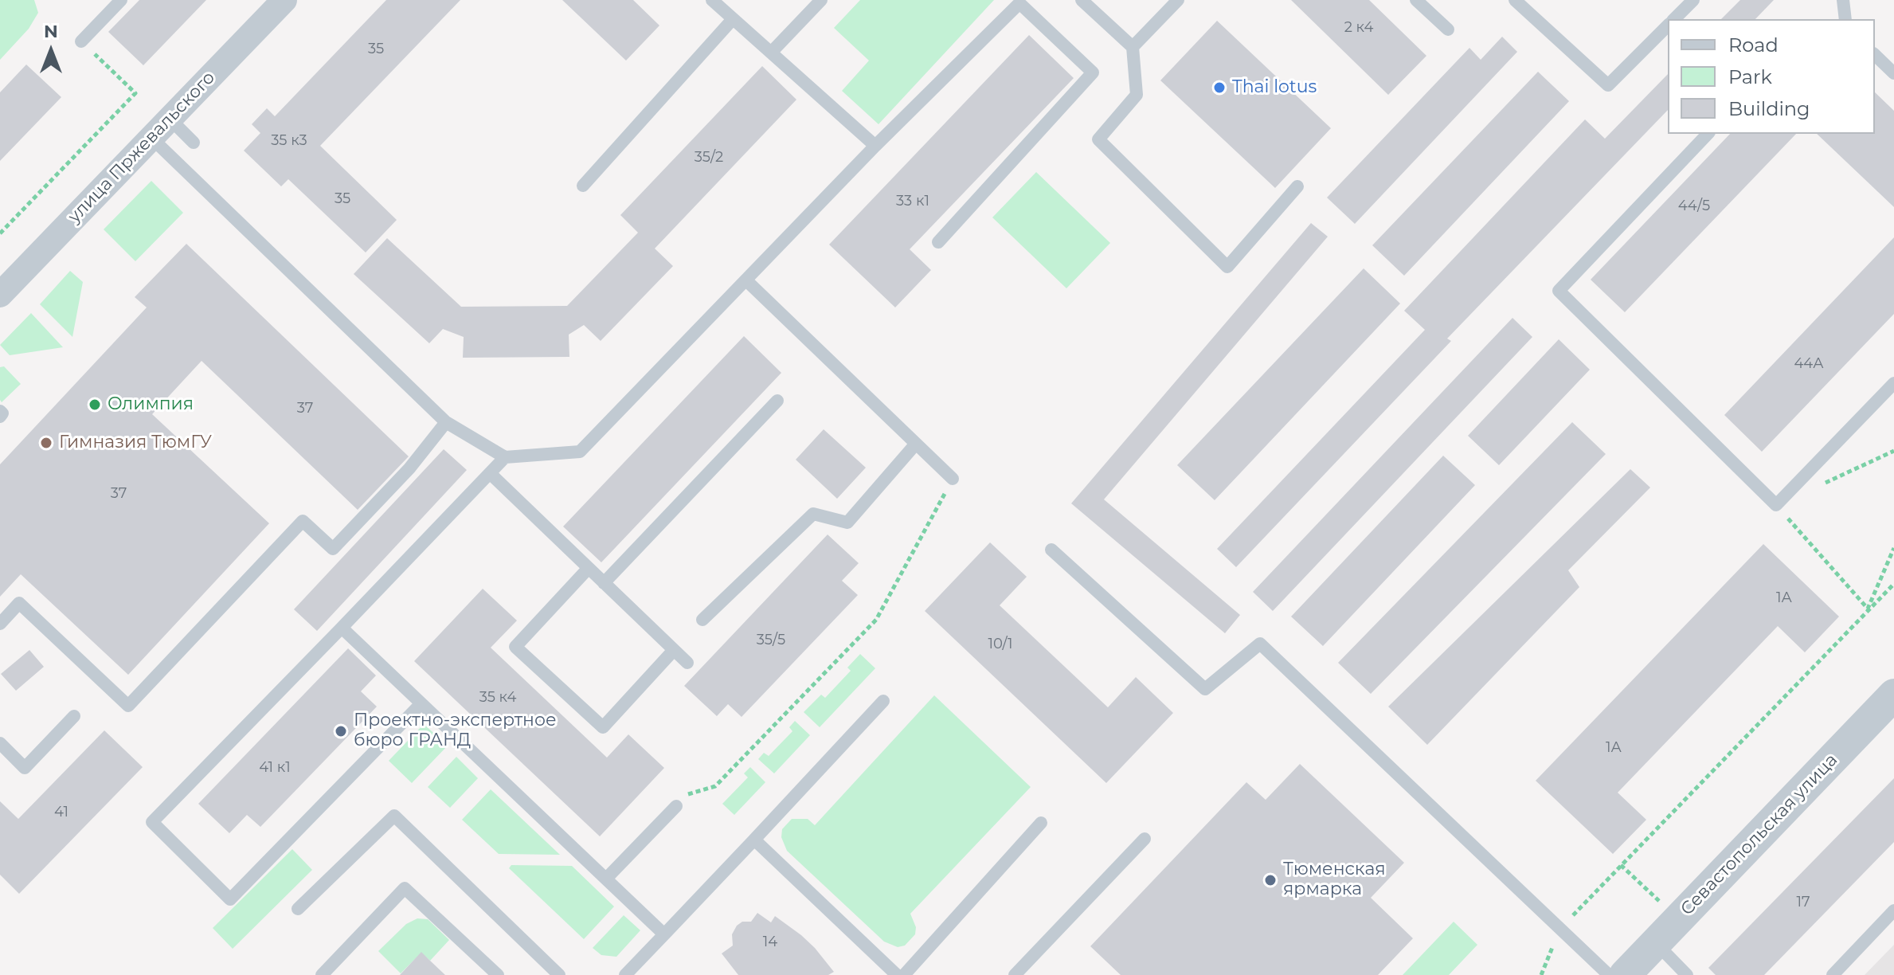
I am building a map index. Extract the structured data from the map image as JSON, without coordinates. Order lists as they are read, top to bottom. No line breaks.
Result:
{"streets":{"street":["улица Пржевальского","Севастопольская улица"]},"places":["Thai lotus","Олимпия","Гимназия ТюмГУ","Проектно-экспертное бюро ГРАНД","Тюменская ярмарка"],"house_numbers":["2 к4","35","35 к3","35/2","35","33 к1","44/5","44А","37","37","1А","35/5","10/1","35 к4","1А","41 к1","41","17","14"],"legend":["Road","Park","Building"],"north":"top"}
